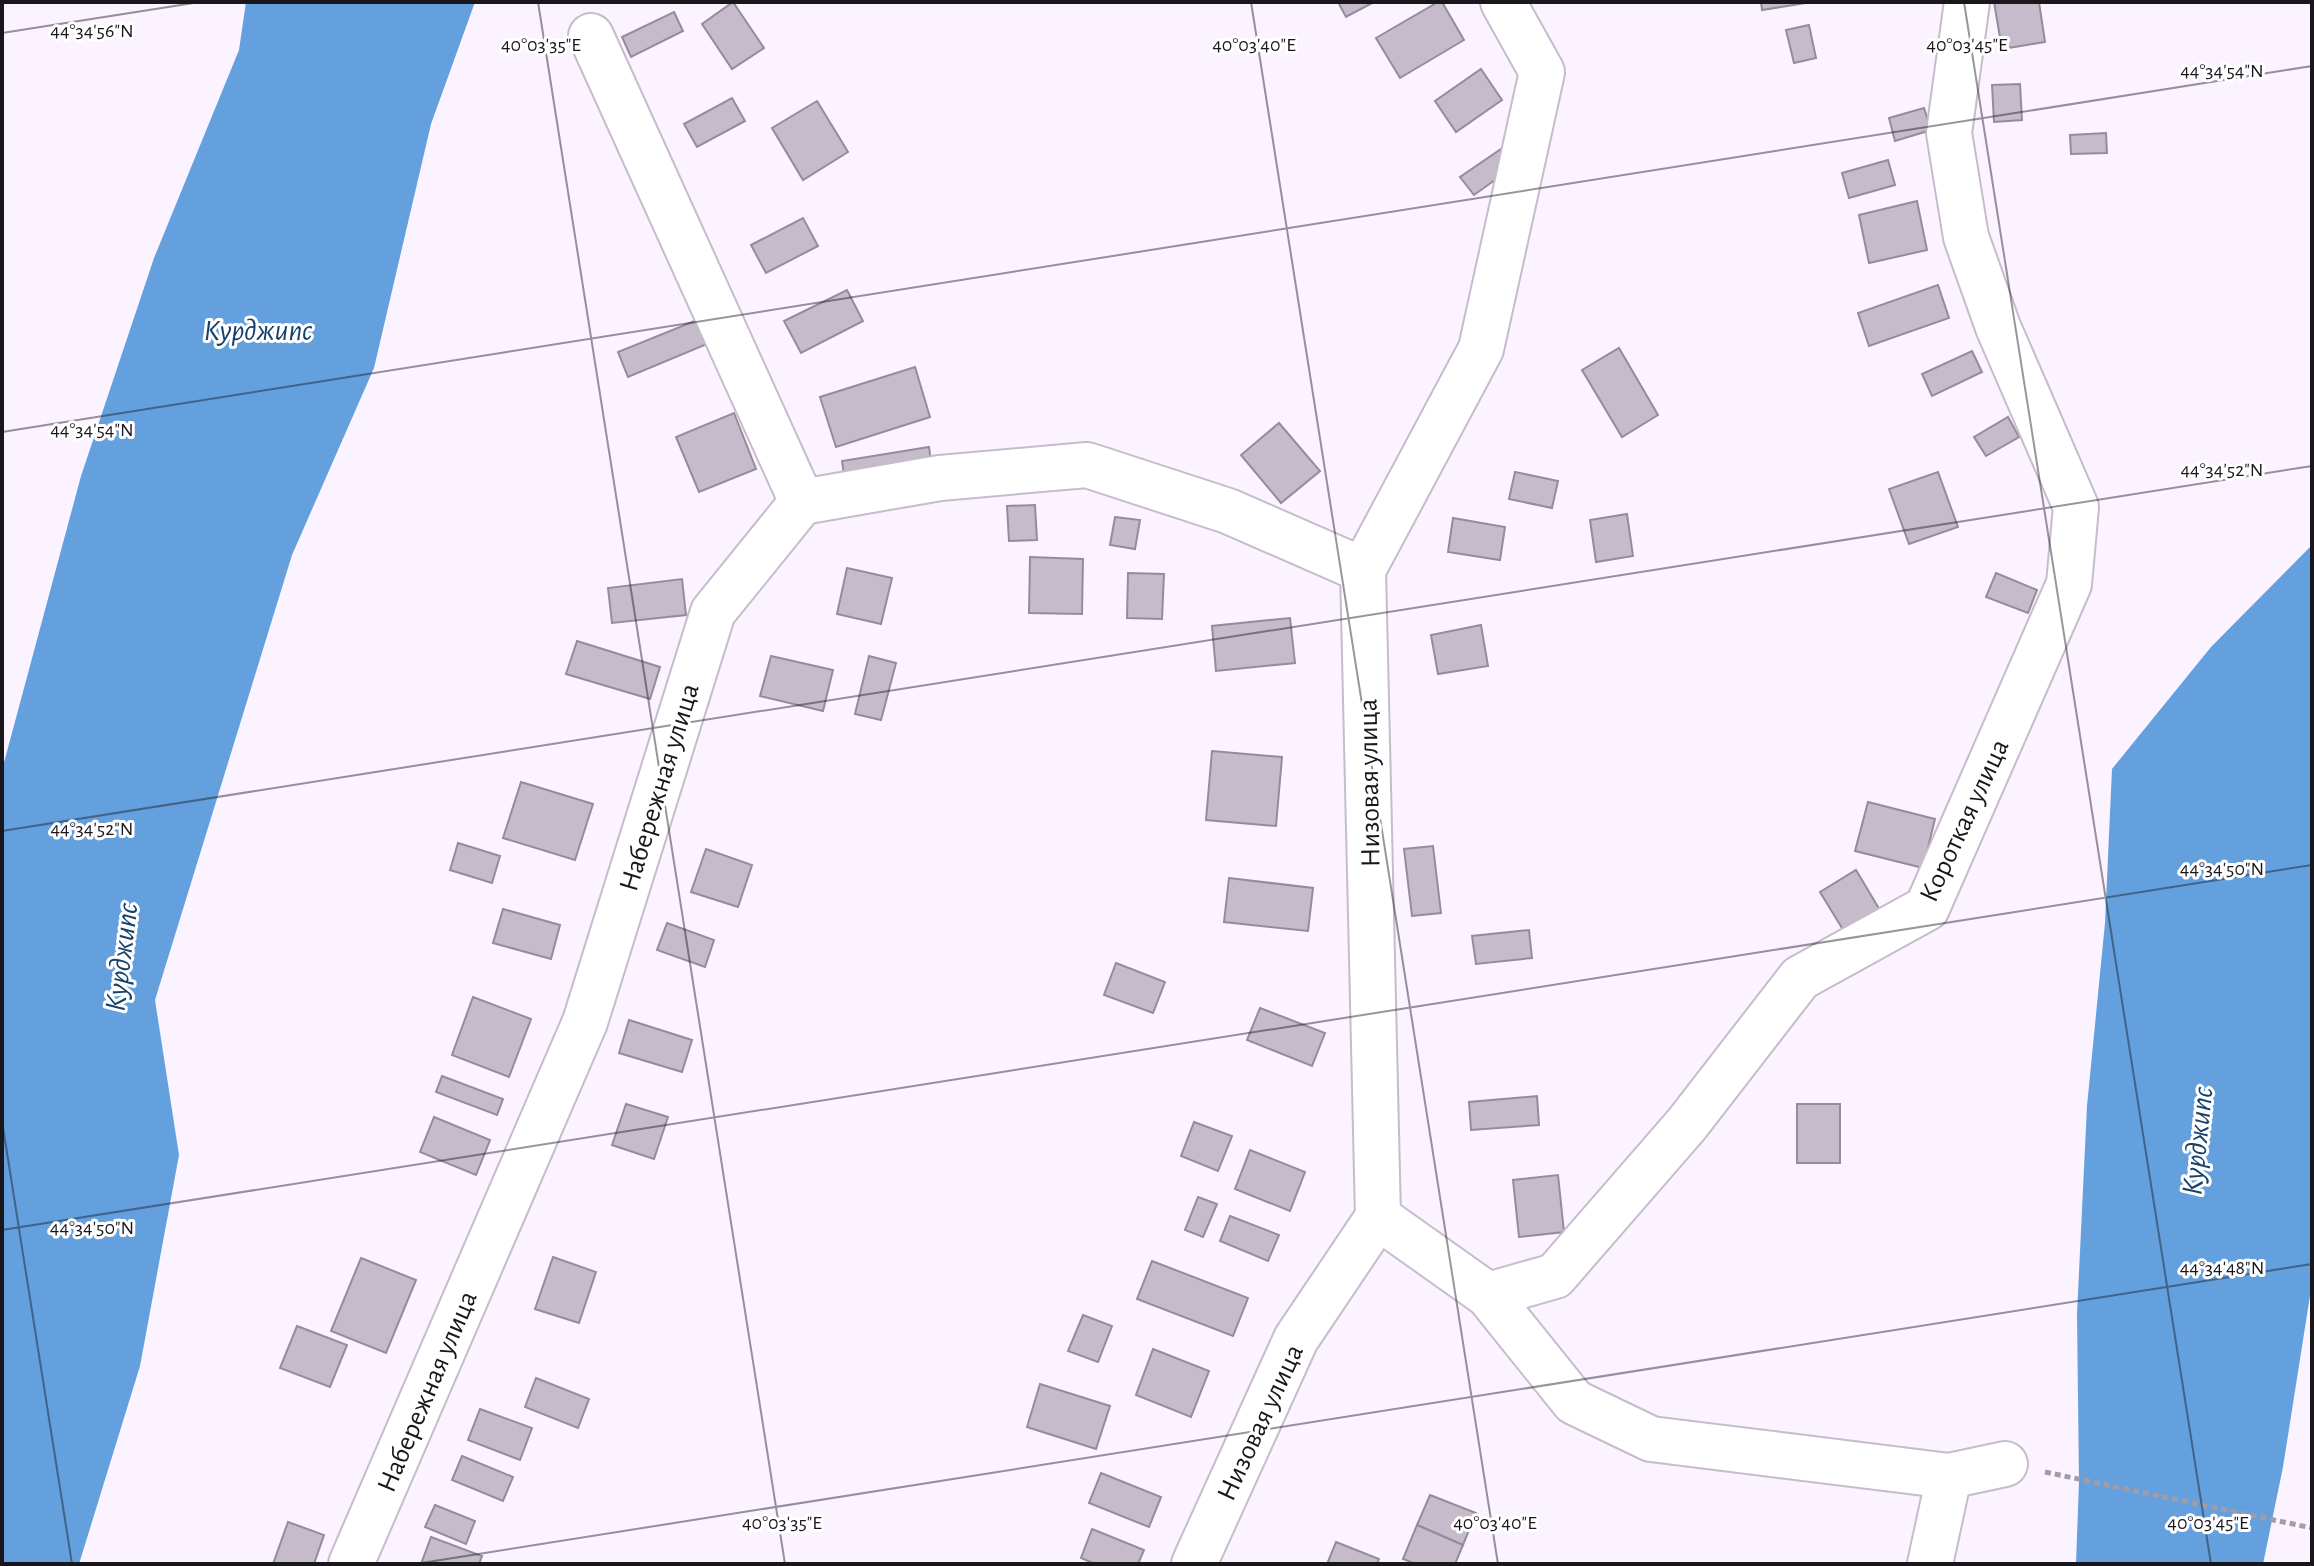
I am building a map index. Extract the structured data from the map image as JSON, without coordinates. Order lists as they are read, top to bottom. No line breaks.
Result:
{"streets":{"street":["Низовая улица","Набережная улица","Короткая улица"]},"water":["Курджипс"],"coordinates":["44°34'56\"N","40°03'35\"E","40°03'40\"E","40°03'45\"E","44°34'54\"N","44°34'52\"N","44°34'50\"N","44°34'48\"N"]}
